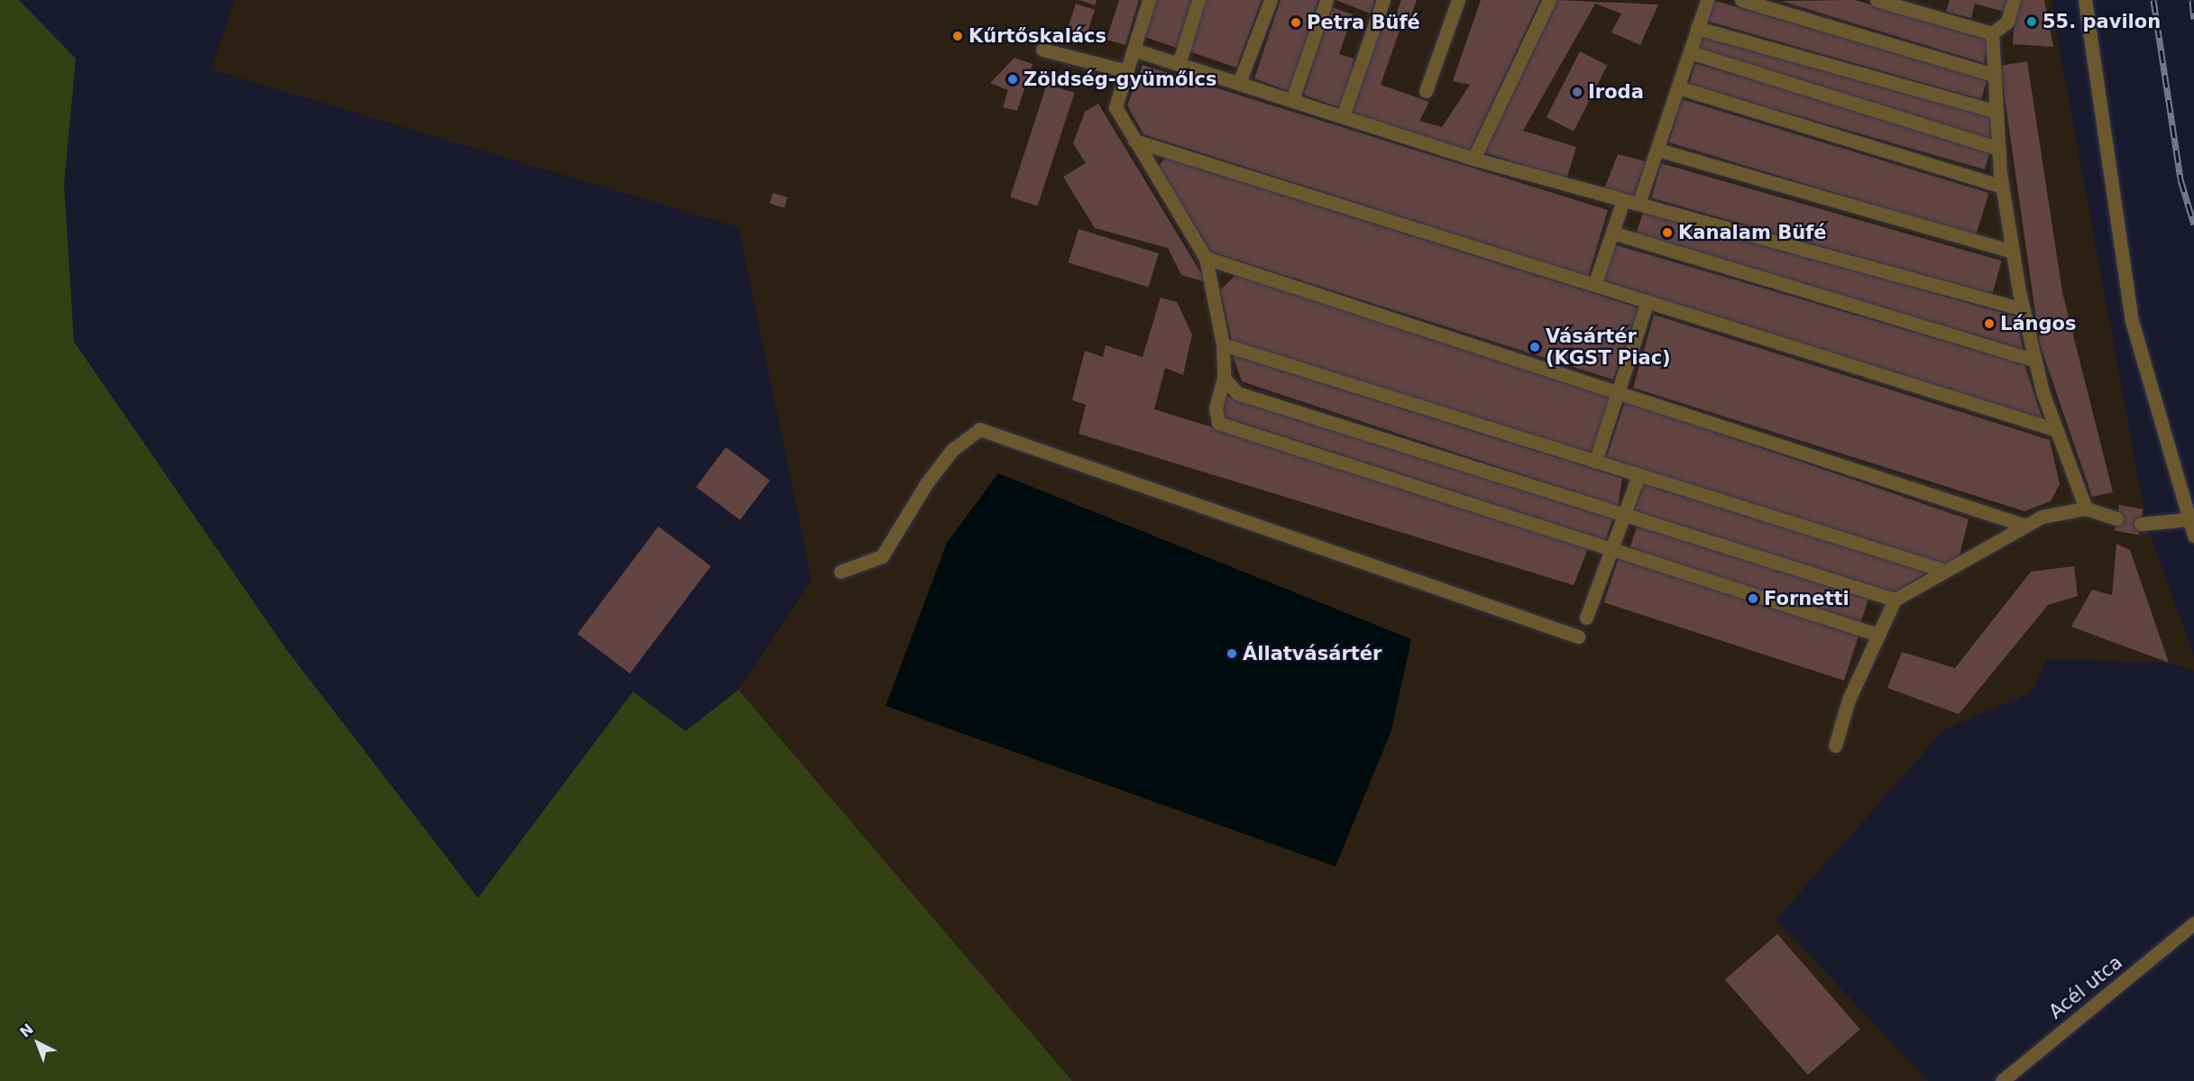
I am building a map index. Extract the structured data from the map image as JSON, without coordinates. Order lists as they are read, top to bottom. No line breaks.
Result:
{"streets":{"street":["Acél utca"]},"places":["55. pavilon","Petra Büfé","Kűrtőskalács","Zöldség-gyümőlcs","Iroda","Kanalam Büfé","Lángos","Vásártér (KGST Piac)","Fornetti","Állatvásártér"],"north":"top left"}
